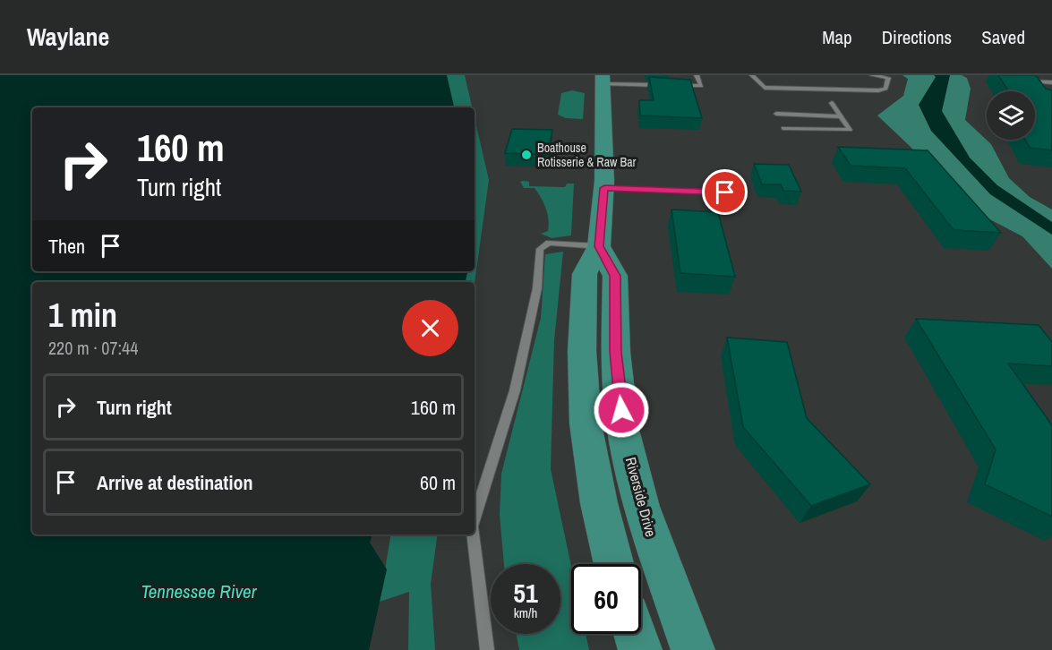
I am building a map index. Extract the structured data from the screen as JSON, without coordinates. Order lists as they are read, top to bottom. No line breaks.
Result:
{"streets":{"main road":["Riverside Drive"]},"water":["Tennessee River"],"places":["Boathouse Rotisserie & Raw Bar"],"page":{"header":"Waylane","nav":["Map","Directions","Saved"],"turn":["160 m","Turn right"],"then":"Then","heading":["1 min","220 m · 07:44"],"list":[{"name":"Turn right","value":"160 m"},{"name":"Arrive at destination","value":"60 m"}],"speed":"51 km/h","limit":"60"}}
